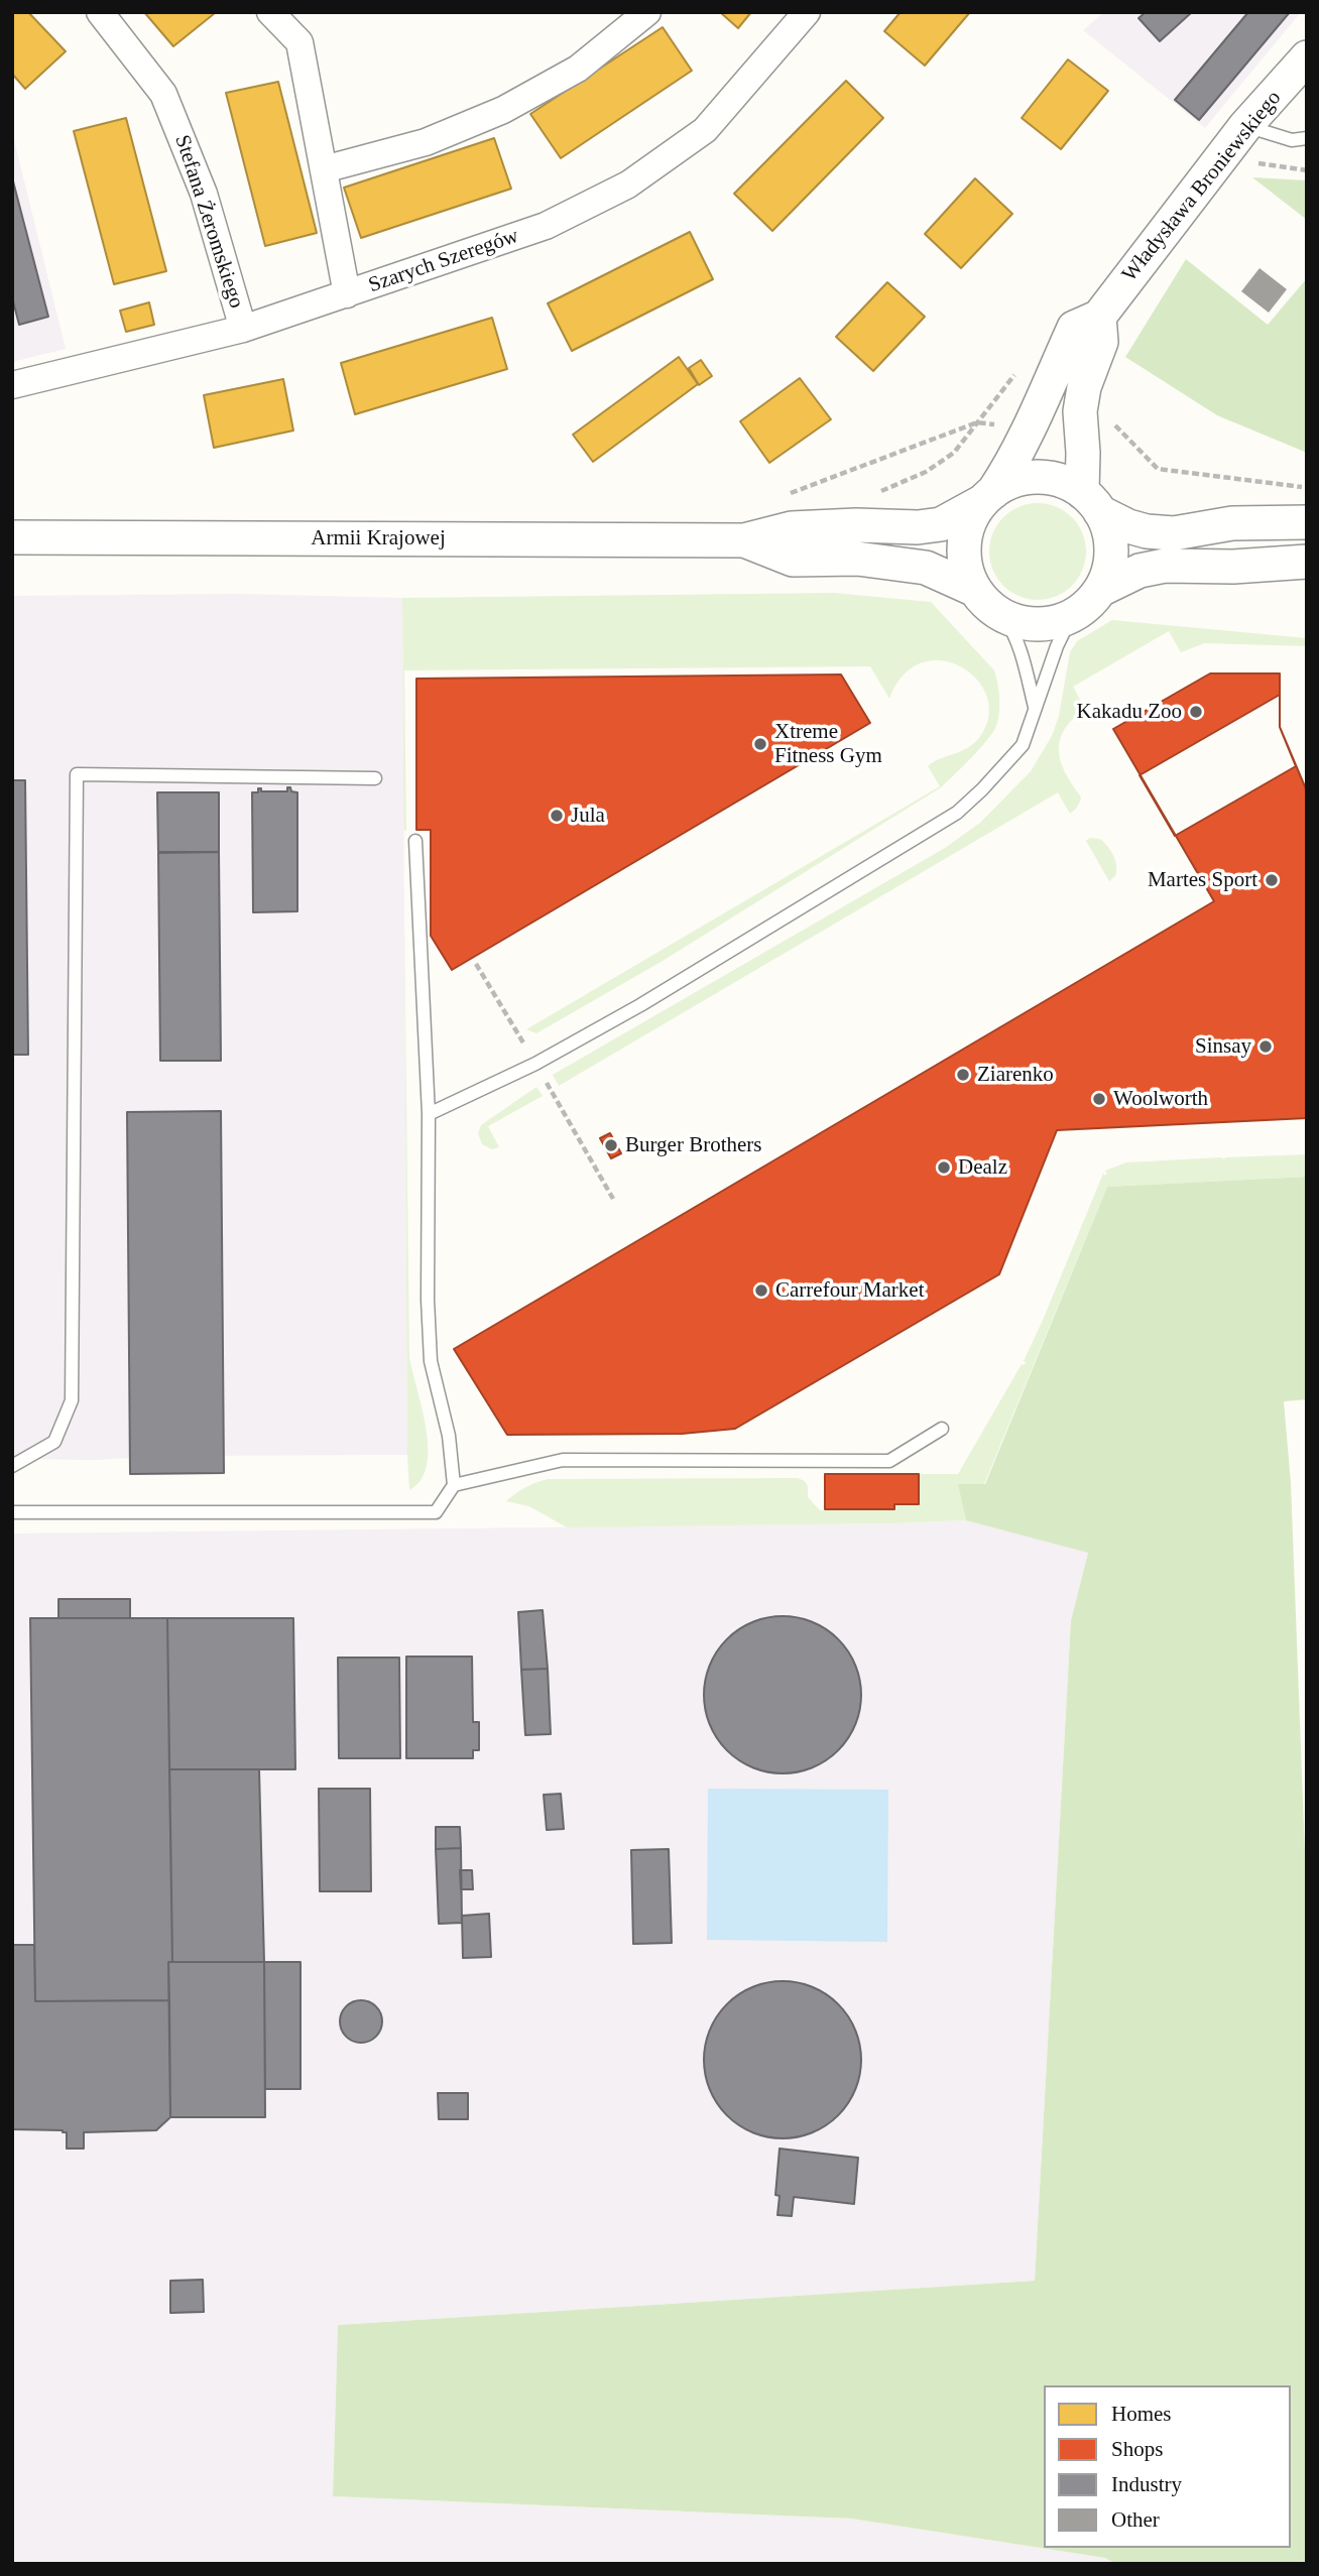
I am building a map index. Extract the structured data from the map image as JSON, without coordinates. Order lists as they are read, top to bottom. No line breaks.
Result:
{"streets":{"street":["Władysława Broniewskiego","Stefana Żeromskiego","Szarych Szeregów","Armii Krajowej"]},"crossings":[["Władysława Broniewskiego","Armii Krajowej"],["Stefana Żeromskiego","Szarych Szeregów"]],"places":["Kakadu Zoo","Xtreme Fitness Gym","Jula","Martes Sport","Sinsay","Ziarenko","Woolworth","Burger Brothers","Dealz","Carrefour Market"],"legend":["Homes","Shops","Industry","Other"]}
